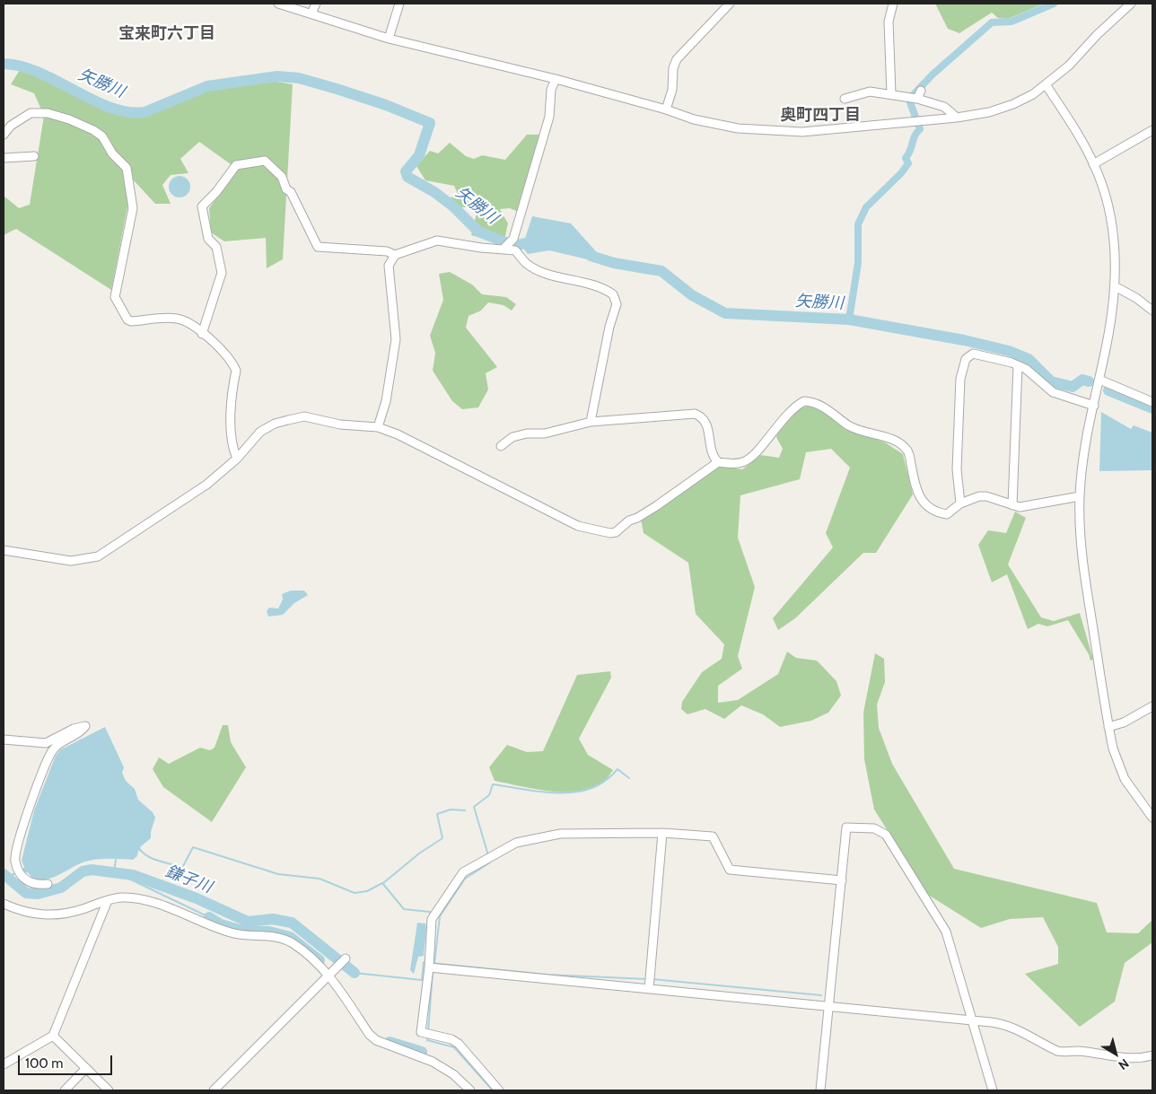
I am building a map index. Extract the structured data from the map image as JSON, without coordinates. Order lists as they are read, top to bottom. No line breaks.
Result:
{"districts":["宝来町六丁目","奥町四丁目"],"water":["矢勝川","鎌子川"],"scale_bar":"100 m","north":"bottom right"}
